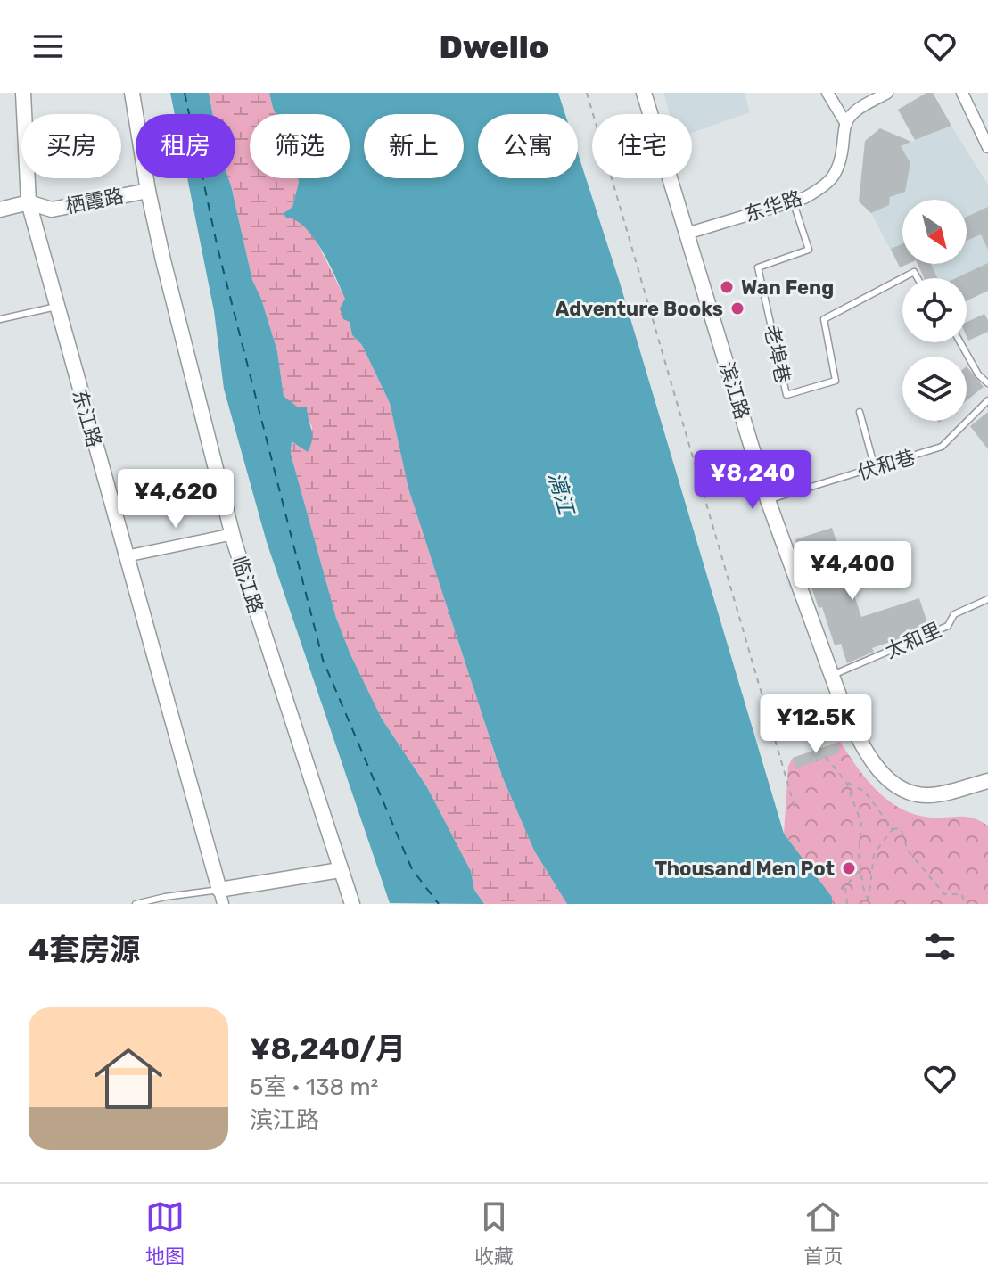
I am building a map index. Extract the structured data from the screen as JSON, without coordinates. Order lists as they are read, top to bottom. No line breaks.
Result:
{"streets":{"street":["栖霞路","东华路","滨江路","东江路","临江路"],"lane":["老埠巷","伏和巷","太和里"]},"crossings":[["栖霞路","东江路"],["栖霞路","临江路"],["东华路","老埠巷"],["东华路","滨江路"],["滨江路","伏和巷"],["滨江路","太和里"]],"water":["漓江"],"places":["Wan Feng","Adventure Books","Thousand Men Pot"],"north":"bottom right","page":{"header":"Dwello","chip":["买房","租房","筛选","新上","公寓","住宅"],"price":["¥8,240","¥4,620","¥4,400","¥12.5K"],"heading":"4套房源","list":[{"name":"¥8,240/月","note":"5室 · 138 m² · 滨江路"}],"tabs":["地图","收藏","首页"]}}
